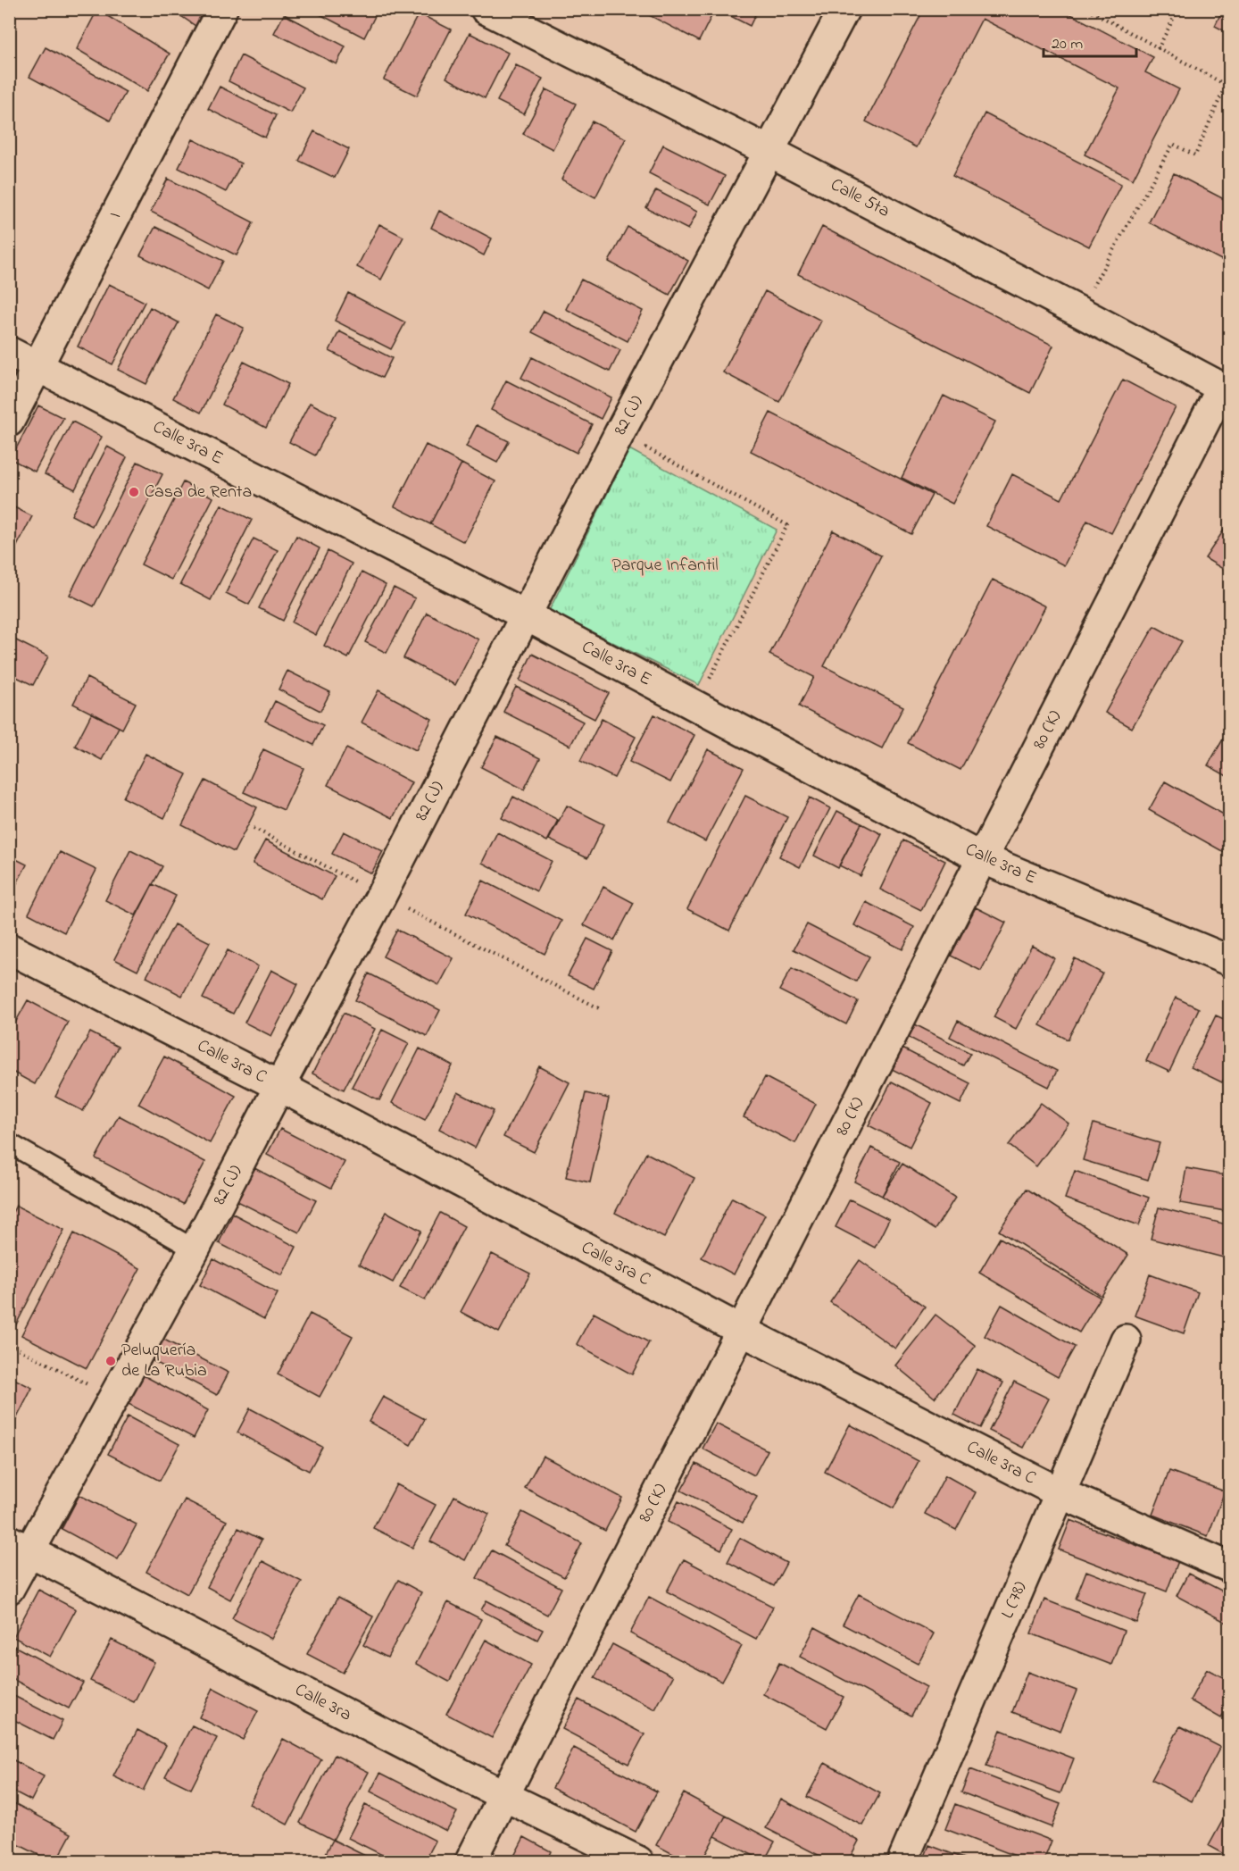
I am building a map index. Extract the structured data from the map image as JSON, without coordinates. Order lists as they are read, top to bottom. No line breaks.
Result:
{"streets":{"street":["Calle 5ta","I","82 (J)","Calle 3ra E","80 (K)","Calle 3ra C","L (78)","Calle 3ra"]},"crossings":[["Calle 5ta","82 (J)"],["Calle 5ta","80 (K)"],["I","Calle 3ra E"],["82 (J)","Calle 3ra E"],["82 (J)","Calle 3ra C"],["82 (J)","Calle 3ra"],["Calle 3ra E","80 (K)"],["80 (K)","Calle 3ra C"],["80 (K)","Calle 3ra"],["Calle 3ra C","L (78)"]],"parks":["Parque Infantil"],"places":["Casa de Renta","Peluquería de La Rubia"],"scale_bar":"20 m"}
